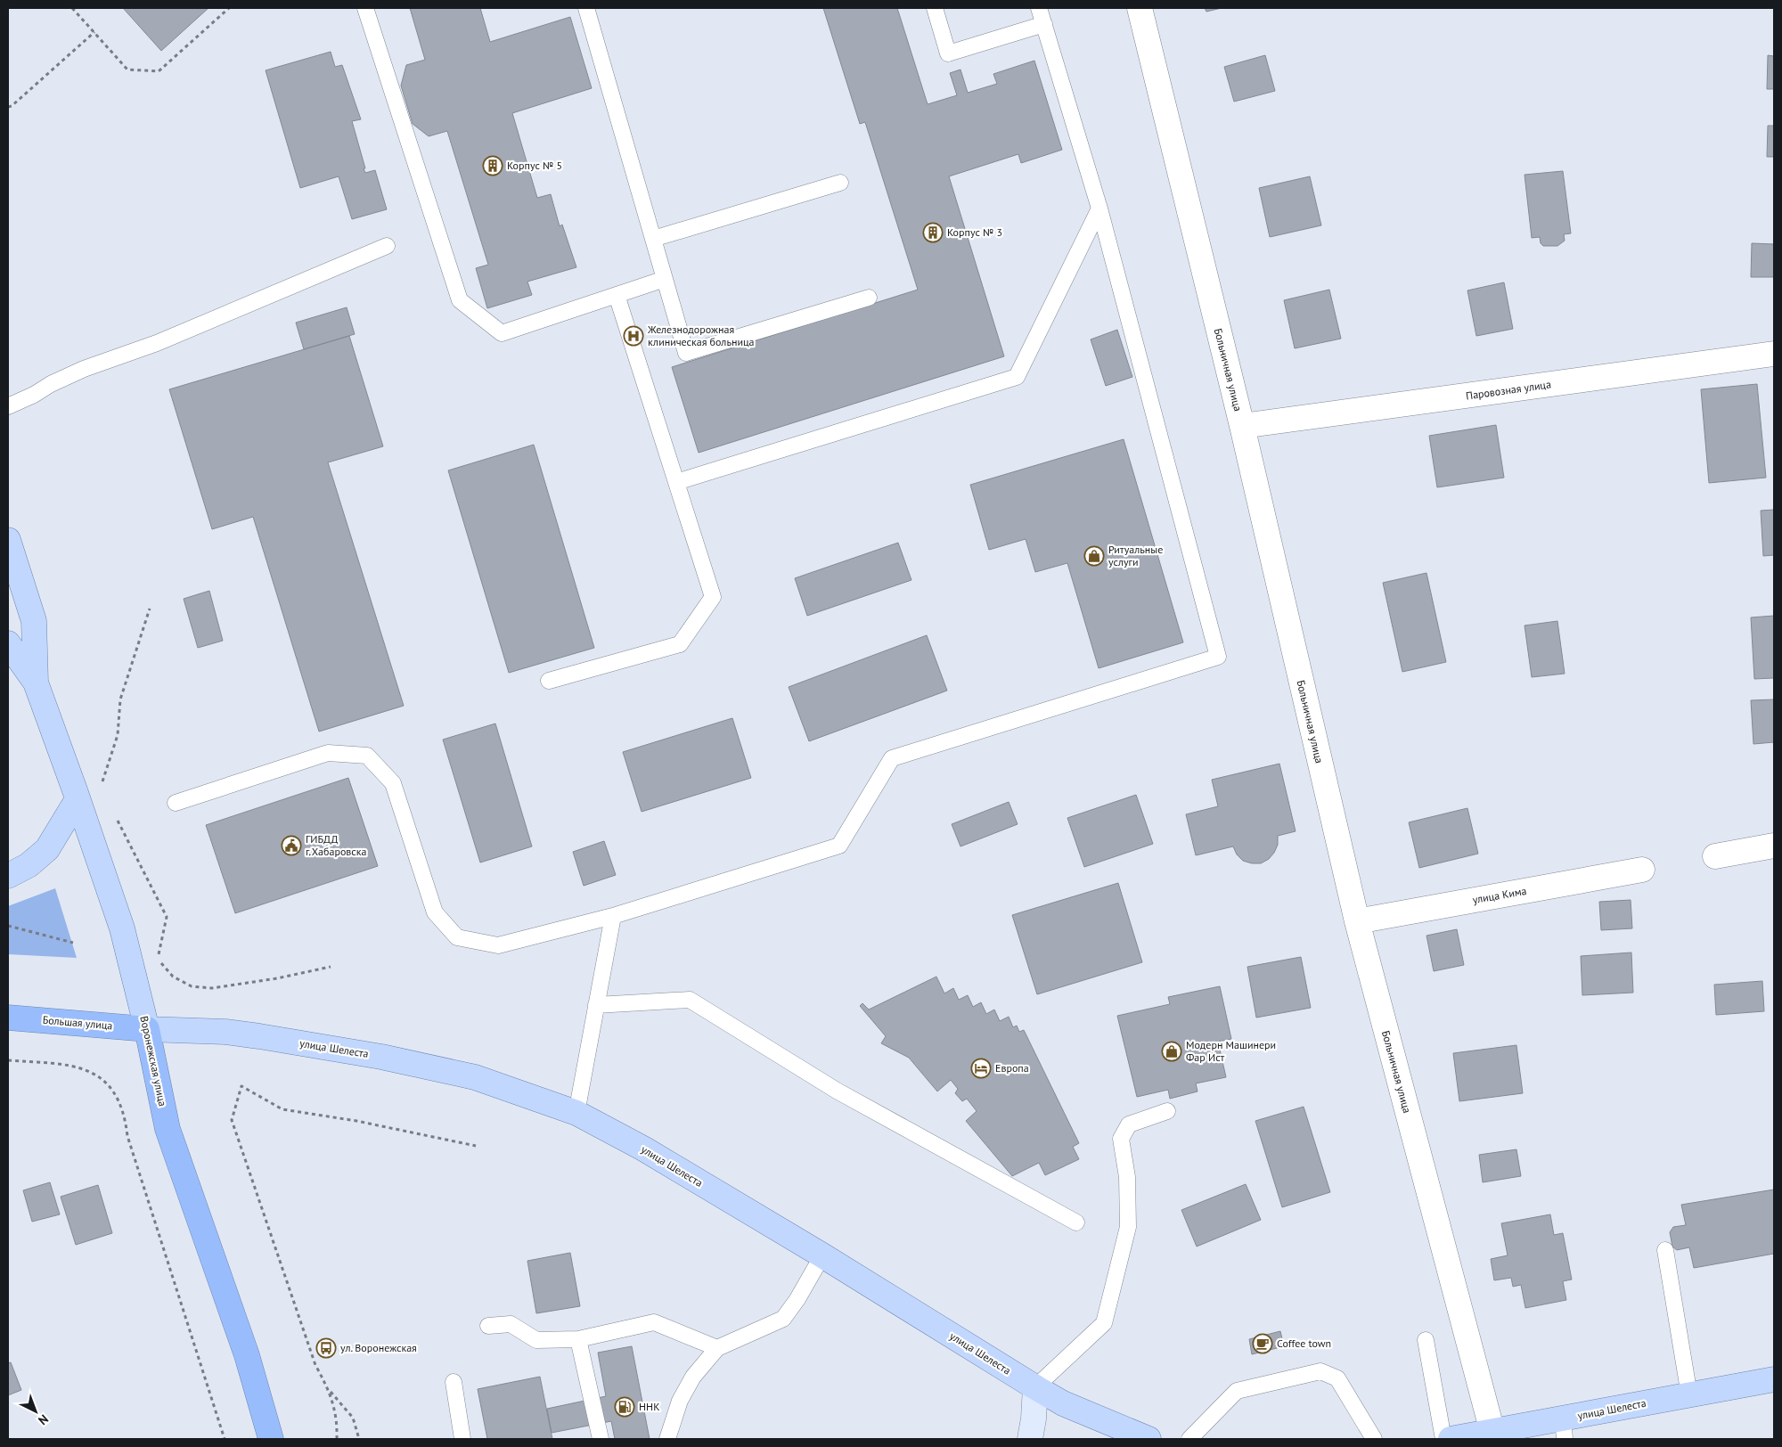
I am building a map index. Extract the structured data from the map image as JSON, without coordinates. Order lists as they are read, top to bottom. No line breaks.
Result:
{"streets":{"highway":["Большая улица","Воронежская улица"],"main road":["улица Шелеста"],"street":["Больничная улица","Паровозная улица","улица Кима"]},"crossings":[["Больничная улица","Паровозная улица"],["Больничная улица","улица Кима"],["Больничная улица","улица Шелеста"],["Большая улица","улица Шелеста"],["Большая улица","Воронежская улица"],["улица Шелеста","Воронежская улица"]],"places":{"building":["Корпус № 5","Корпус № 3"],"hospital":["Железнодорожная клиническая больница"],"shop":["Ритуальные услуги","Модерн Машинери Фар Ист"],"public building":["ГИБДД г.Хабаровска"],"hotel":["Европа"],"cafe":["Coffee town"],"bus stop":["ул. Воронежская"],"fuel station":["ННК"]},"north":"bottom right"}
